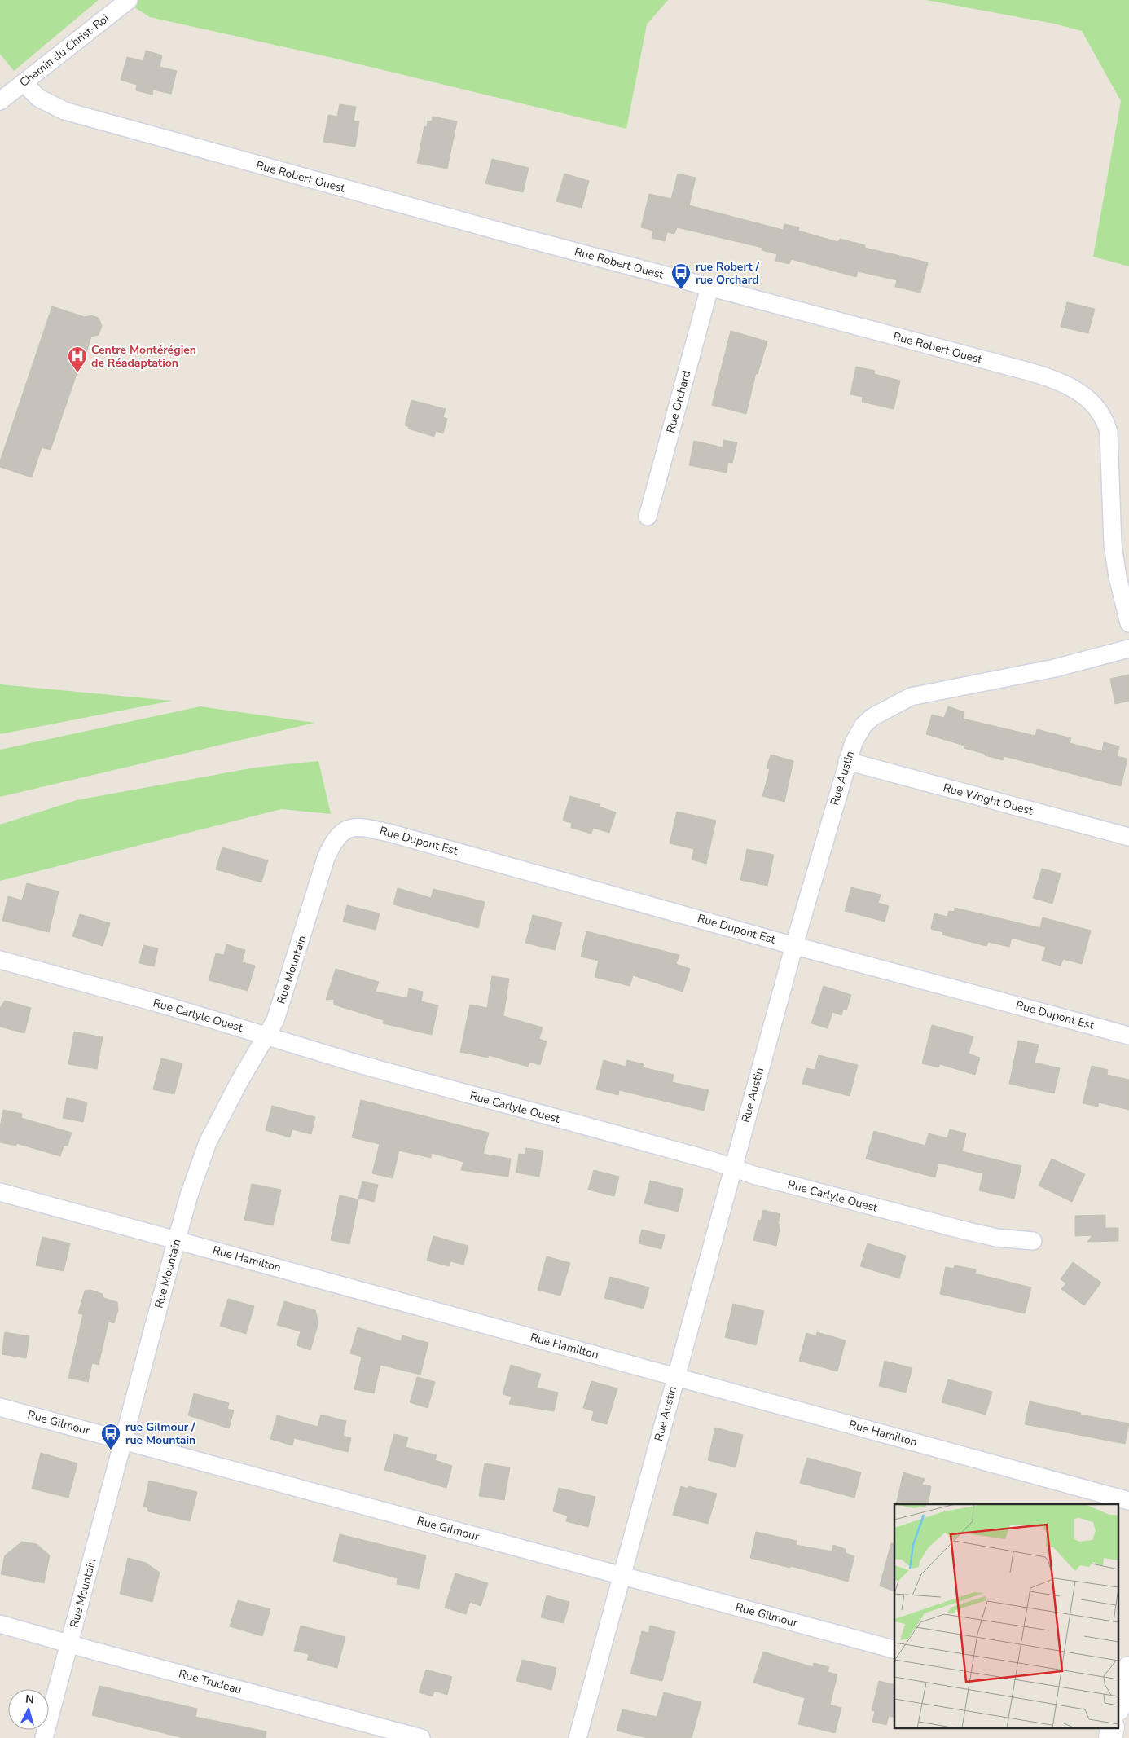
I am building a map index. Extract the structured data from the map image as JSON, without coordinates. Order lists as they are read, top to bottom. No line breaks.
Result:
{"streets":{"street":["Chemin du Christ-Roi","Rue Robert Ouest","Rue Orchard","Rue Austin","Rue Wright Ouest","Rue Dupont Est","Rue Mountain","Rue Carlyle Ouest","Rue Hamilton","Rue Gilmour","Rue Trudeau"]},"crossings":[["Chemin du Christ-Roi","Rue Robert Ouest"],["Rue Robert Ouest","Rue Orchard"],["Rue Austin","Rue Wright Ouest"],["Rue Austin","Rue Dupont Est"],["Rue Austin","Rue Carlyle Ouest"],["Rue Austin","Rue Hamilton"],["Rue Austin","Rue Gilmour"],["Rue Dupont Est","Rue Mountain"],["Rue Mountain","Rue Carlyle Ouest"],["Rue Mountain","Rue Hamilton"],["Rue Mountain","Rue Gilmour"],["Rue Mountain","Rue Trudeau"]],"places":{"bus stop":["rue Robert / rue Orchard","rue Gilmour / rue Mountain"],"hospital":["Centre Montérégien de Réadaptation"]},"north":"top"}
